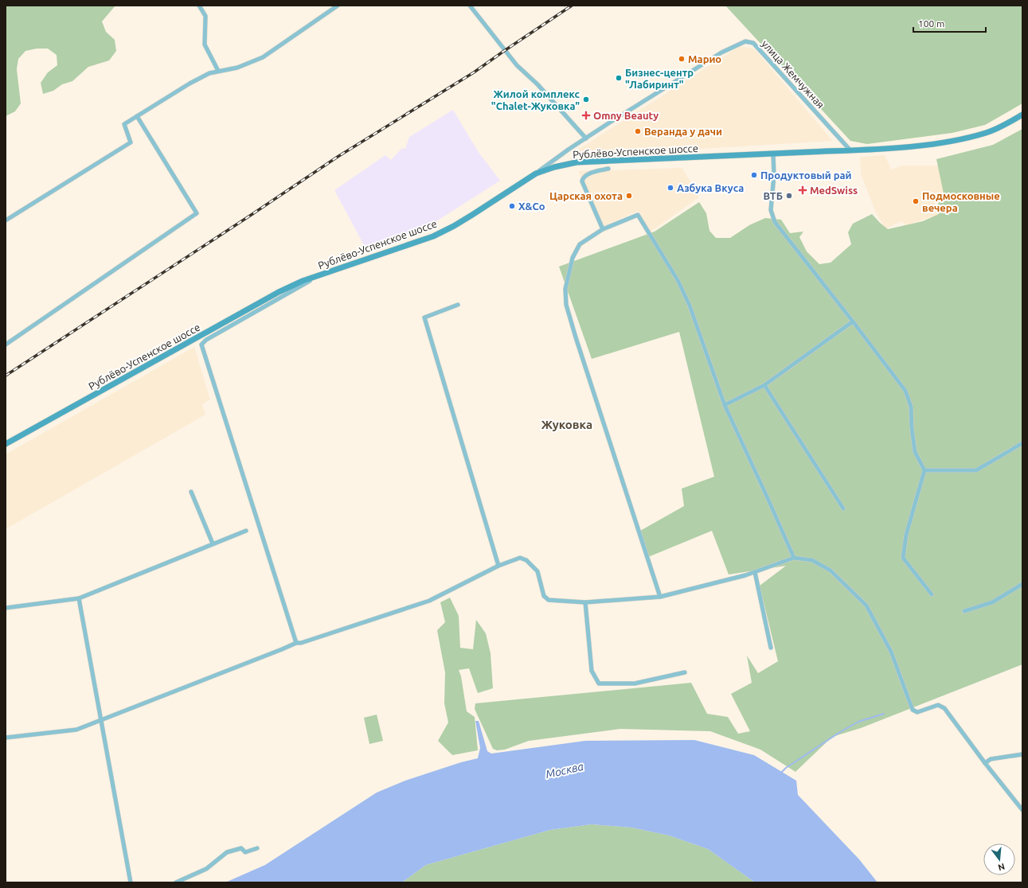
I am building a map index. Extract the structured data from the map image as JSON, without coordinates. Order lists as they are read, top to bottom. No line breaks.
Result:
{"streets":{"main road":["Рублёво-Успенское шоссе"],"street":["улица Жемчужная"]},"crossings":[["улица Жемчужная","Рублёво-Успенское шоссе"]],"districts":["Жуковка"],"water":["Москва"],"places":{"other":["Марио","Бизнес-центр \"Лабиринт\"","Жилой комплекс \"Chalet-Жуковка\"","Веранда у дачи","Продуктовый рай","Азбука Вкуса","Царская охота","ВТБ","Подмосковные вечера","X&Co"],"health":["Omny Beauty","MedSwiss"]},"scale_bar":"100 m","north":"bottom"}
